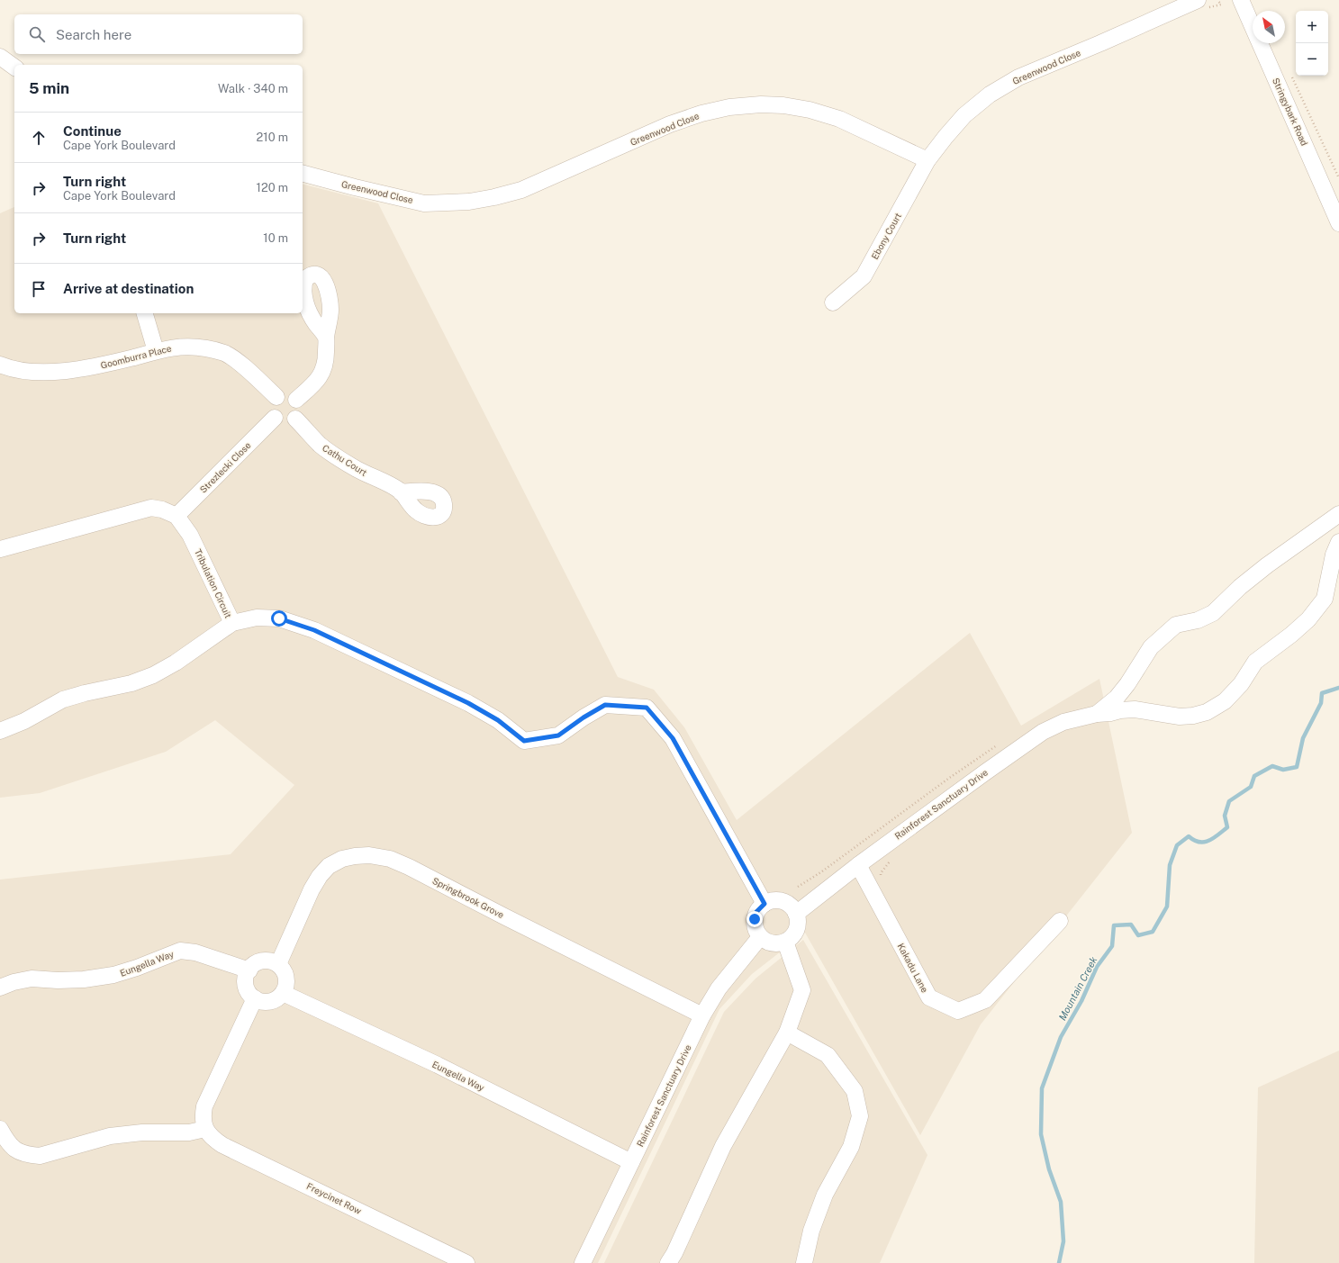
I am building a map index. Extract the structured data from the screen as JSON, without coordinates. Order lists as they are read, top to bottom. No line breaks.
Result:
{"streets":{"street":["Greenwood Close","Stringybark Road","Ebony Court","Goomburra Place","Cathu Court","Strezlecki Close","Tribulation Circuit","Rainforest Sanctuary Drive","Springbrook Grove","Eungella Way","Kakadu Lane","Freycinet Row"]},"crossings":[["Greenwood Close","Ebony Court"],["Goomburra Place","Cathu Court"],["Goomburra Place","Strezlecki Close"],["Cathu Court","Strezlecki Close"],["Strezlecki Close","Tribulation Circuit"],["Rainforest Sanctuary Drive","Springbrook Grove"],["Rainforest Sanctuary Drive","Eungella Way"],["Rainforest Sanctuary Drive","Kakadu Lane"],["Springbrook Grove","Eungella Way"]],"water":["Mountain Creek"],"north":"top left","page":{"map_buttons":["+","−"],"search":"Search here","heading":["5 min","Walk · 340 m"],"list":[["Continue","Cape York Boulevard","210 m"],["Turn right","Cape York Boulevard","120 m"],["Turn right","10 m"],"Arrive at destination"]}}
